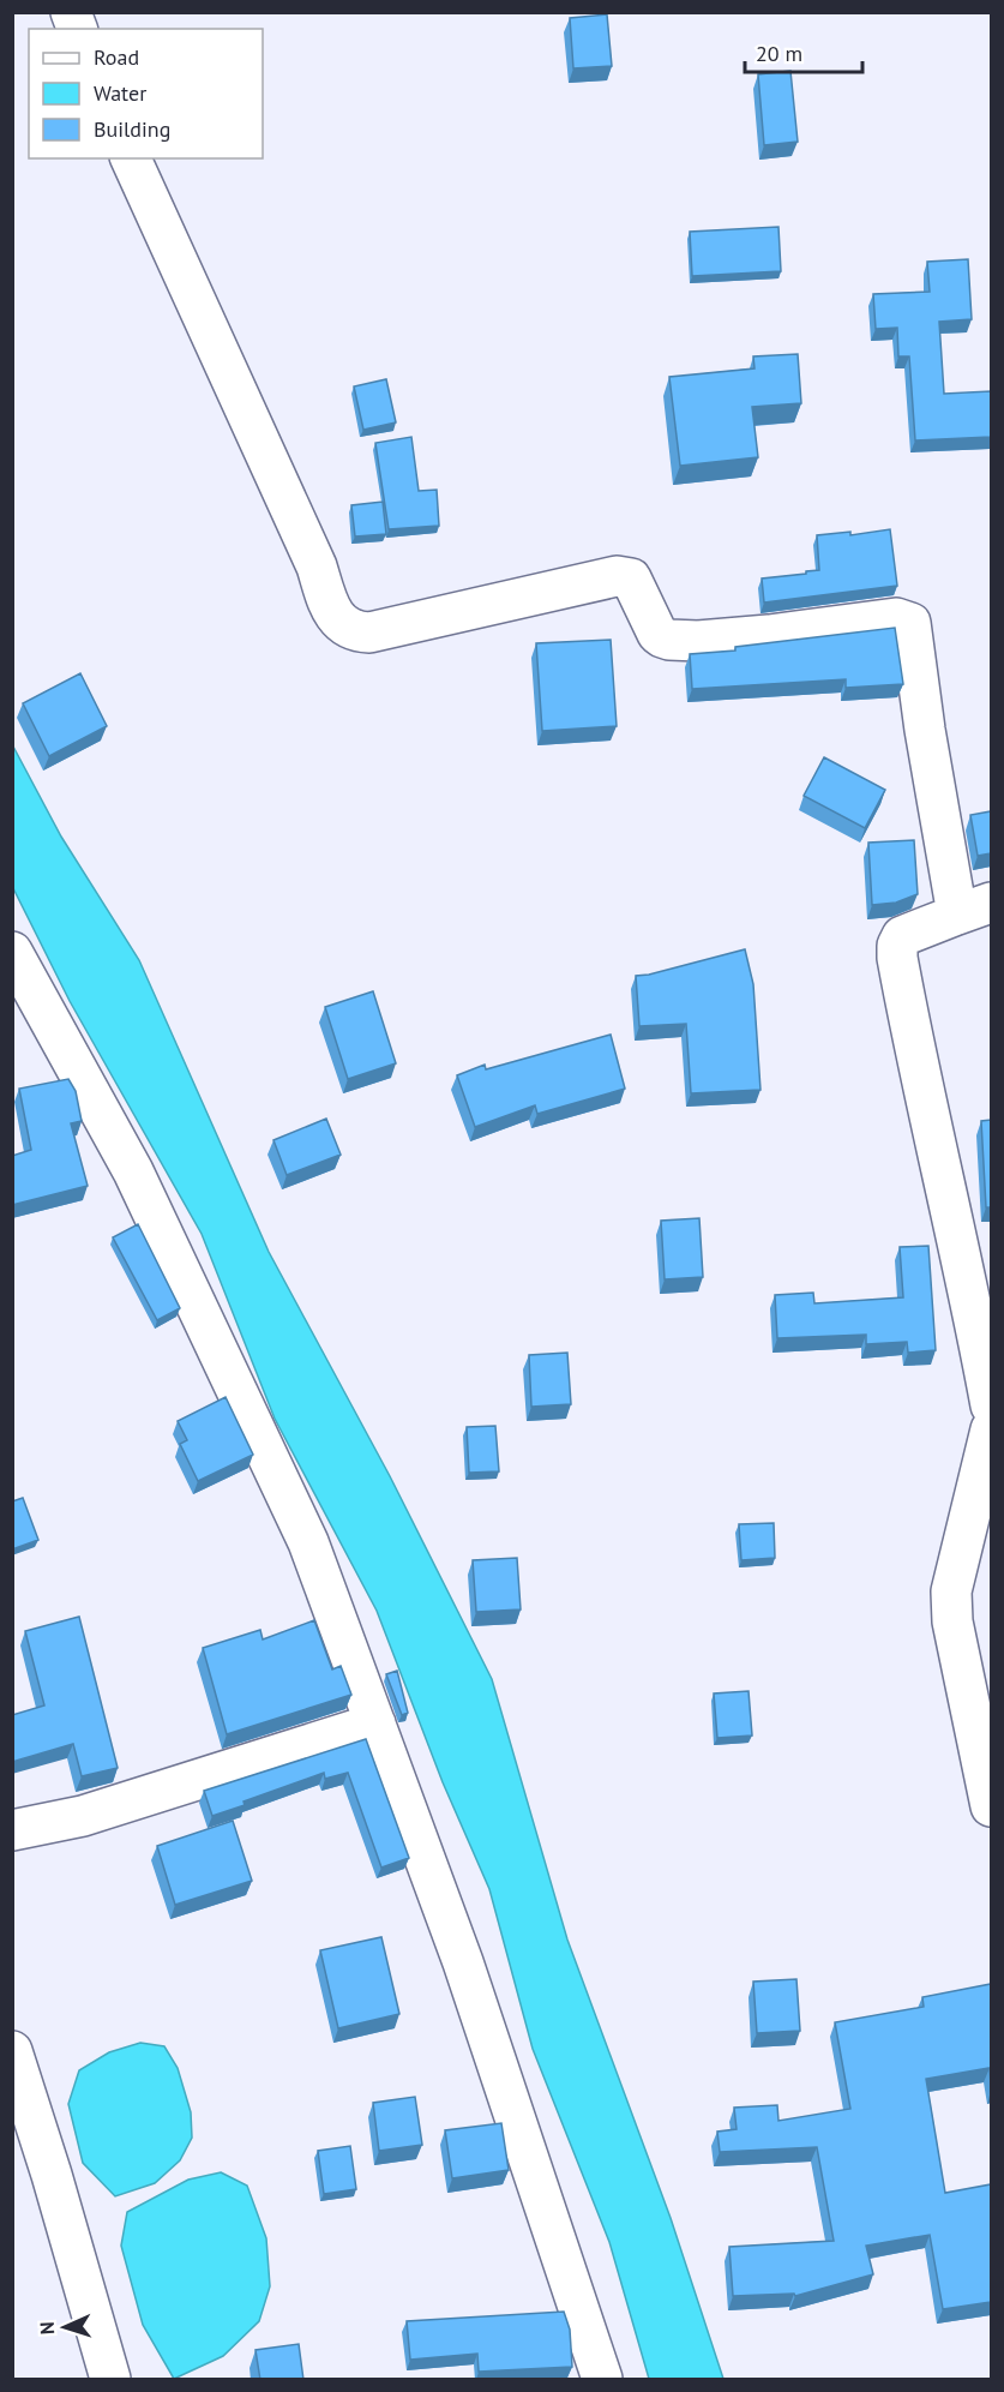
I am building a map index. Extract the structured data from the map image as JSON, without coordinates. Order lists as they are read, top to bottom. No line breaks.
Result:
{"legend":["Road","Water","Building"],"scale_bar":"20 m","north":"left"}
